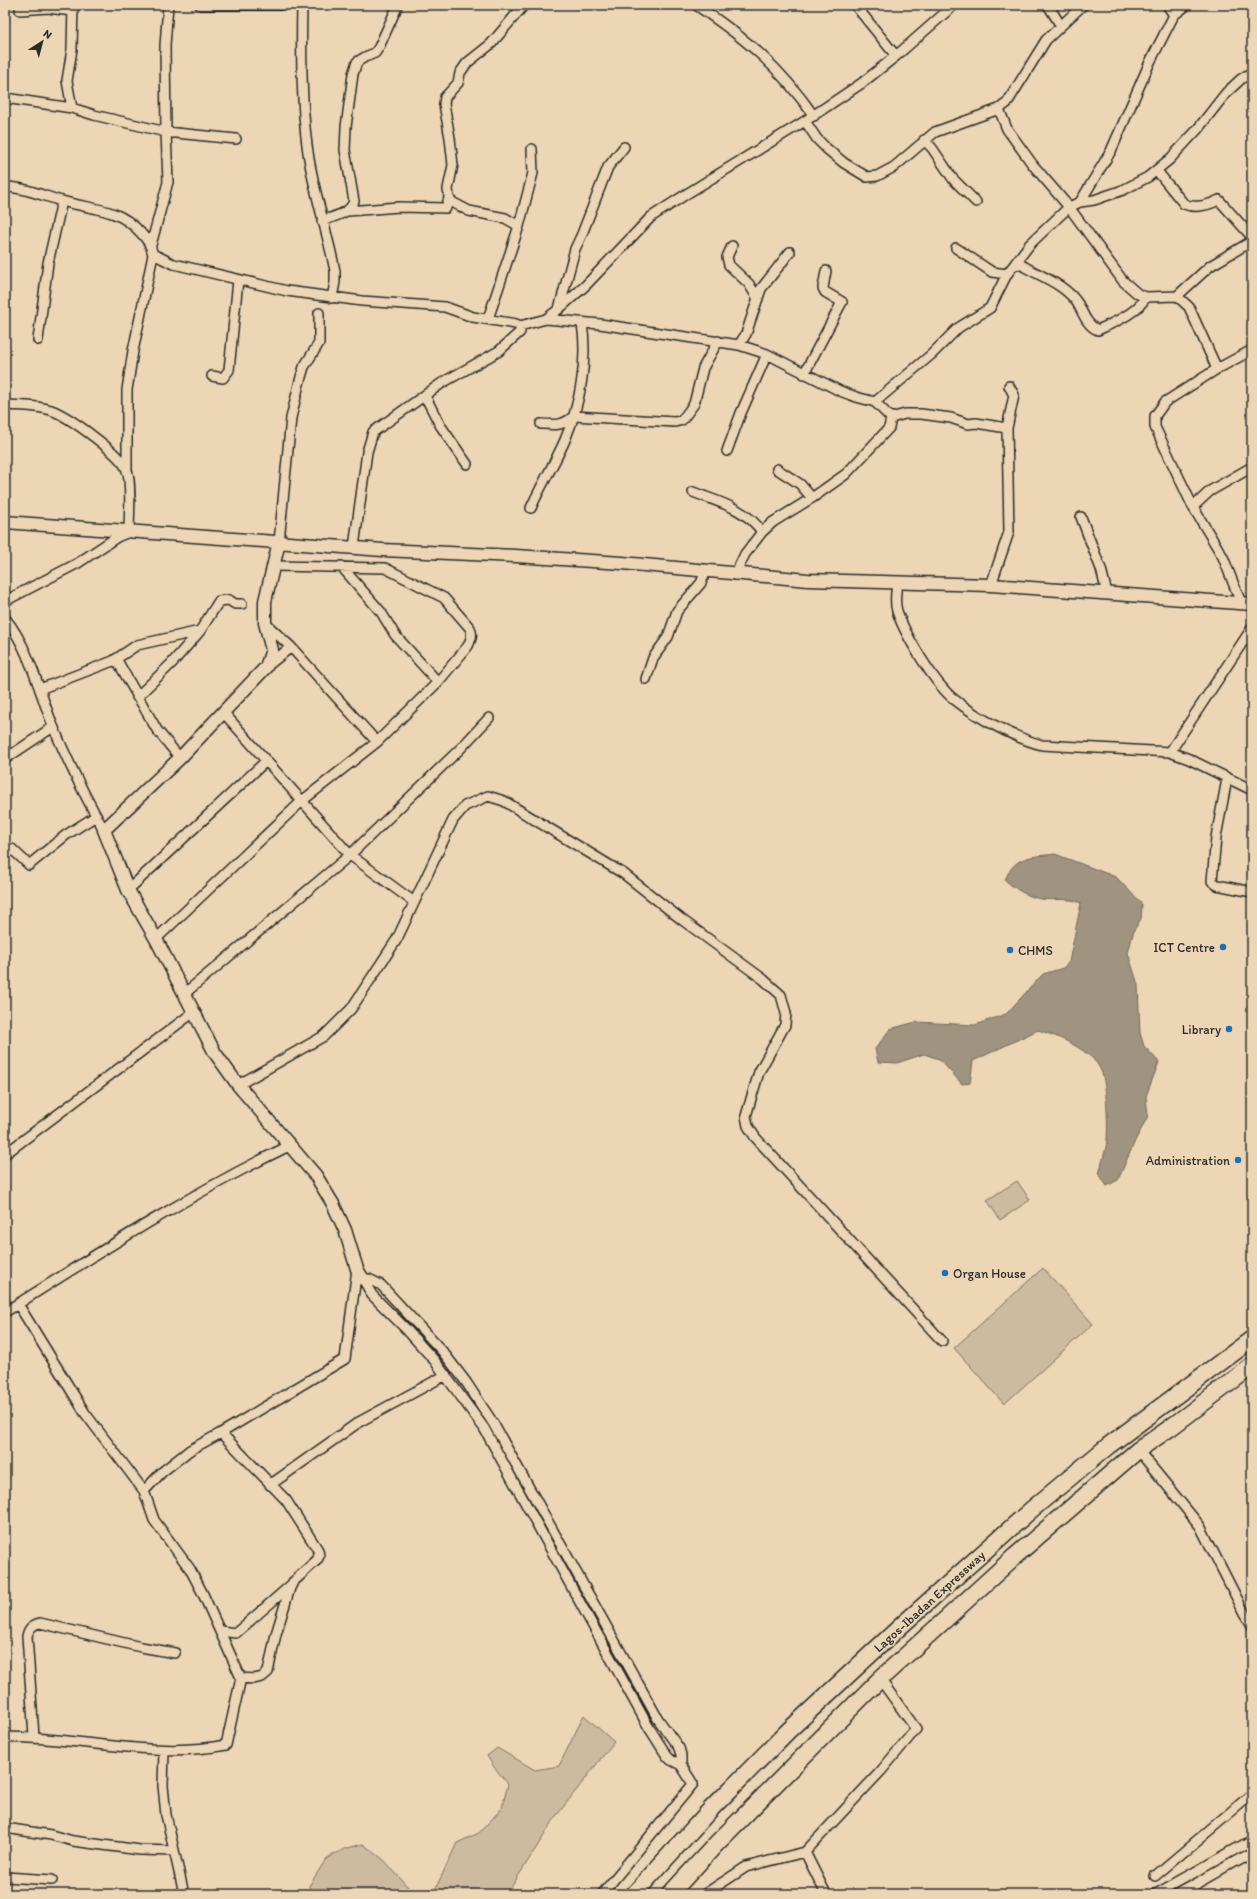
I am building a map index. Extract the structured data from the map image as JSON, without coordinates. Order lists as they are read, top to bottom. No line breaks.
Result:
{"streets":{"highway":["Lagos-Ibadan Expressway"]},"places":["ICT Centre","CHMS","Library","Administration","Organ House"],"north":"top right"}
